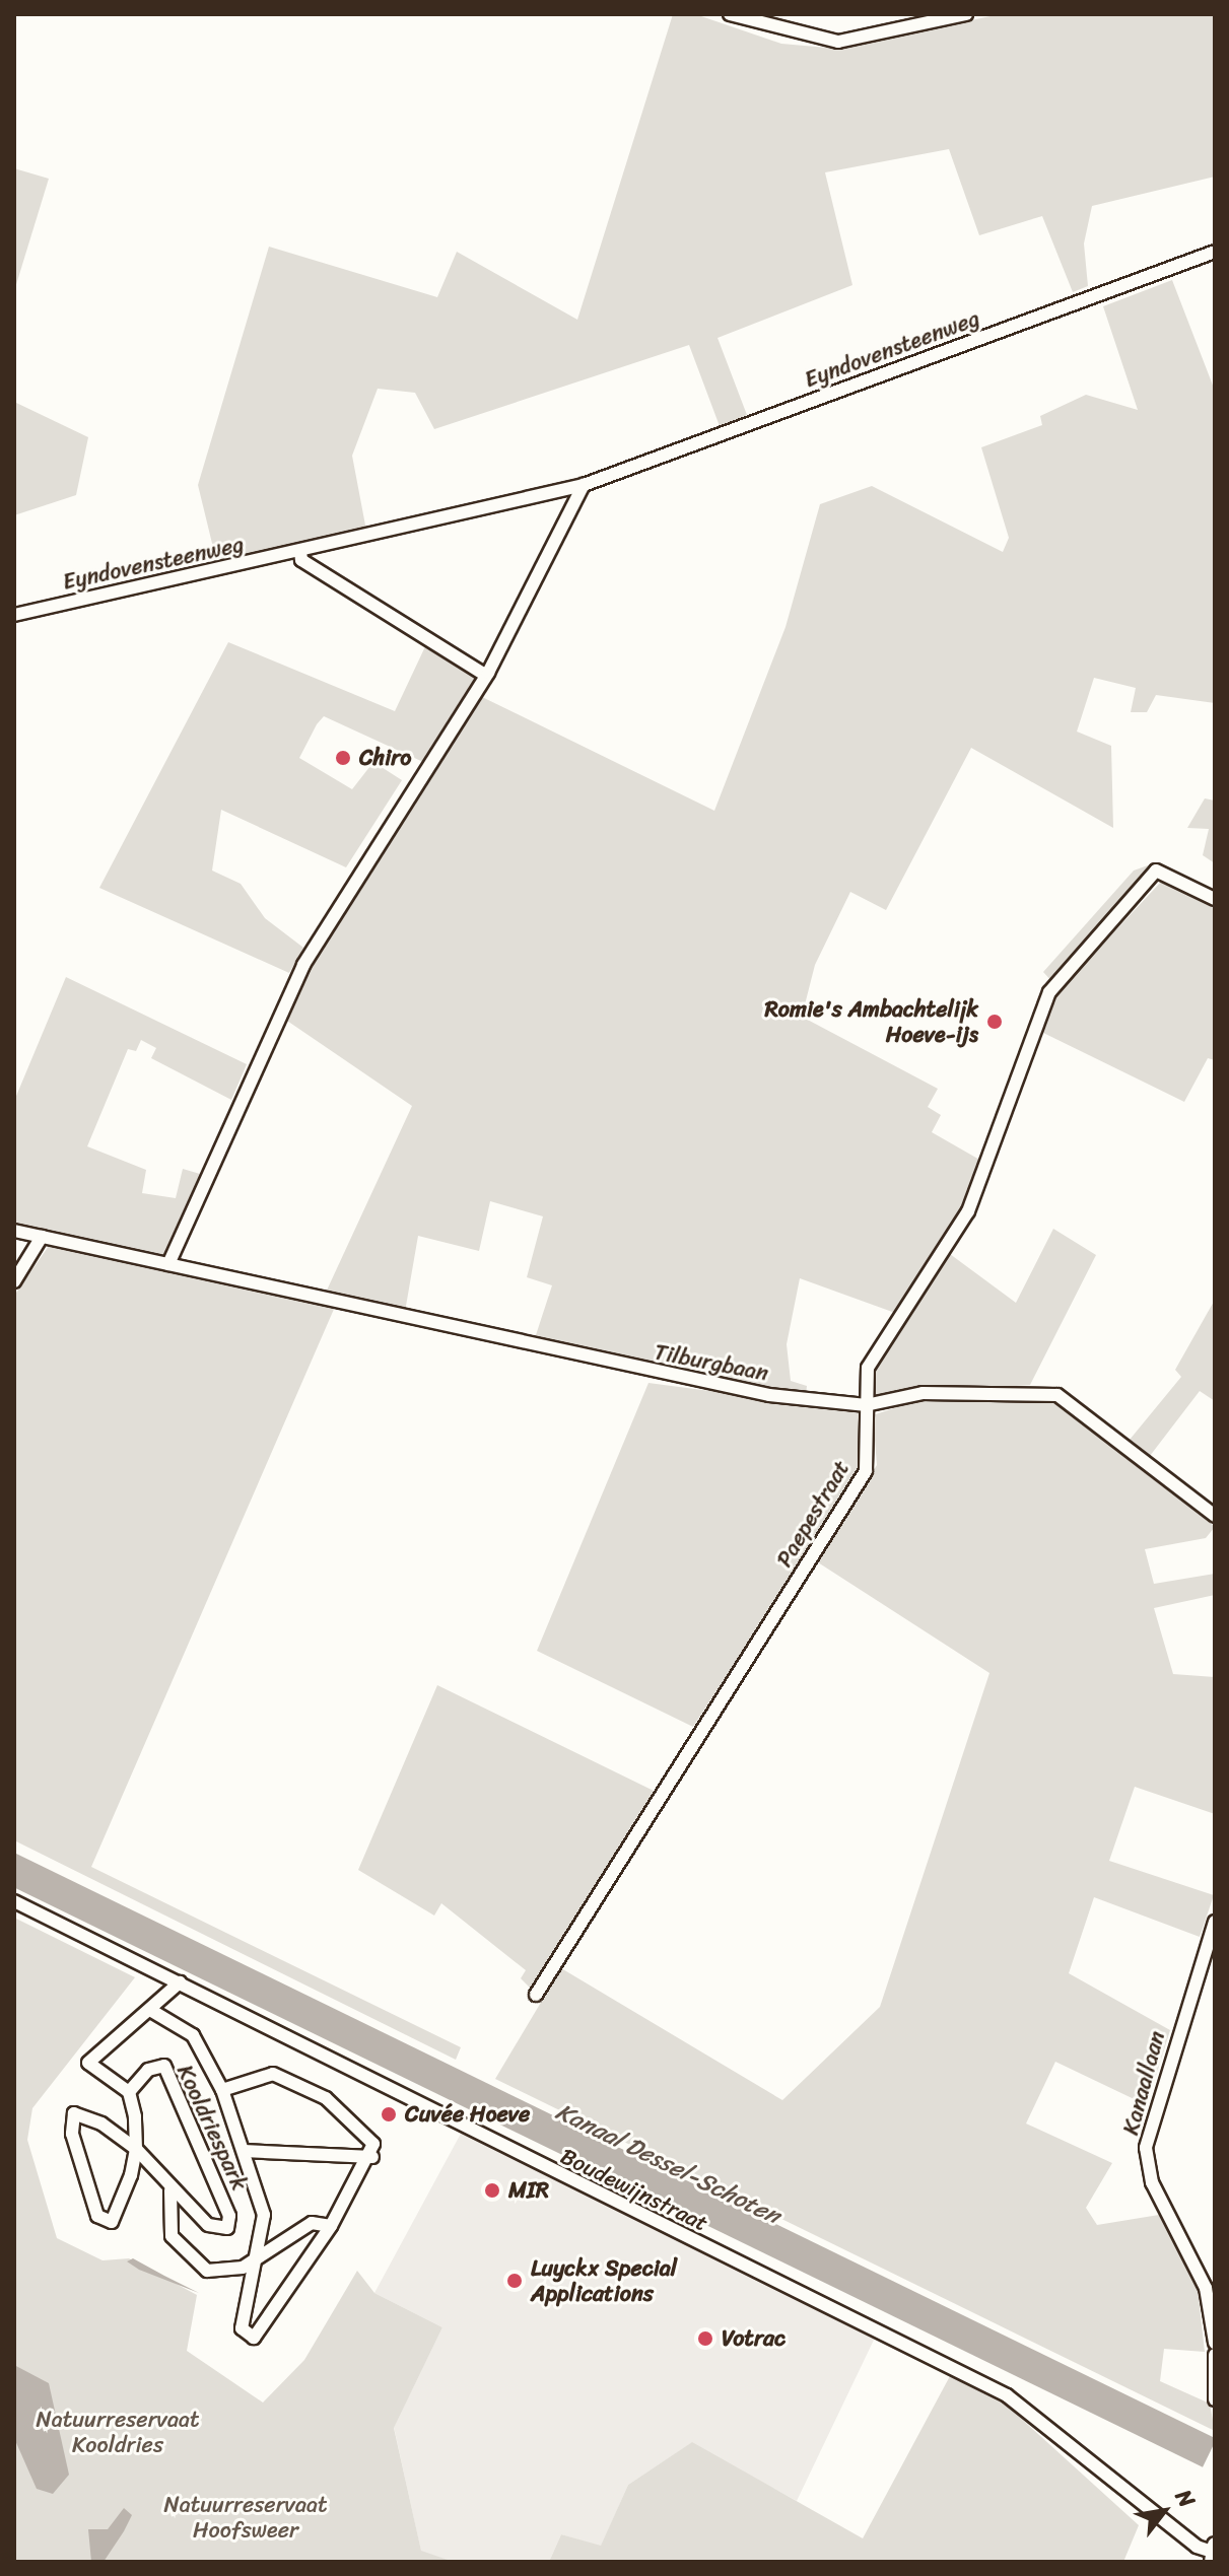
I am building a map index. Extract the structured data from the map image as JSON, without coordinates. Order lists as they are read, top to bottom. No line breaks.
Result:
{"streets":{"street":["Eyndovensteenweg","Tilburgbaan","Paepestraat","Kanaallaan","Kooldriespark","Boudewijnstraat"]},"crossings":[["Tilburgbaan","Paepestraat"]],"water":["Kanaal Dessel-Schoten"],"parks":["Natuurreservaat Kooldries","Natuurreservaat Hoofsweer"],"places":["Chiro","Romie's Ambachtelijk Hoeve-ijs","Cuvée Hoeve","MIR","Luyckx Special Applications","Votrac"],"north":"top right"}
